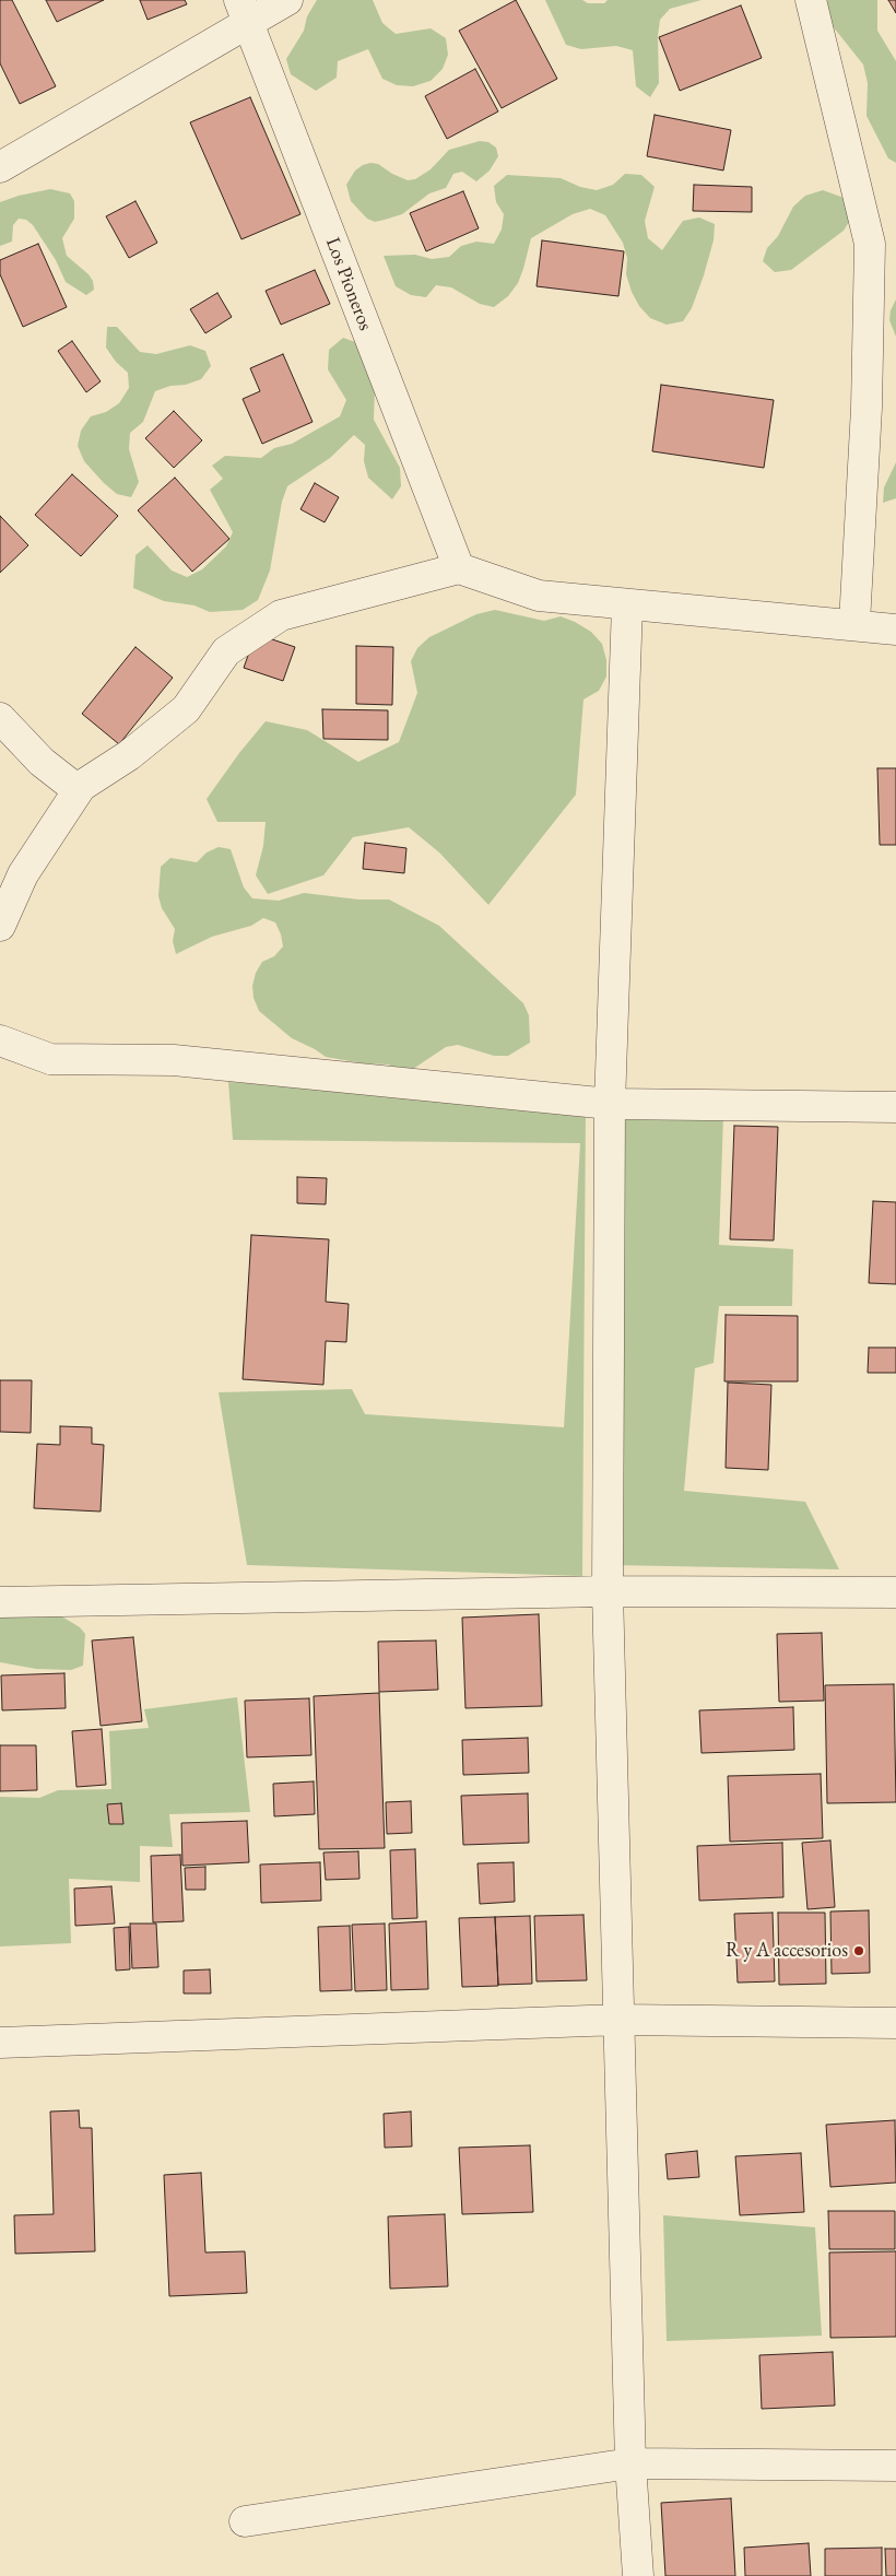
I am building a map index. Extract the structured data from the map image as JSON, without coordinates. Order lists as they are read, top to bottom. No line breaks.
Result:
{"streets":{"street":["Los Pioneros"]},"places":["R y A accesorios"]}
